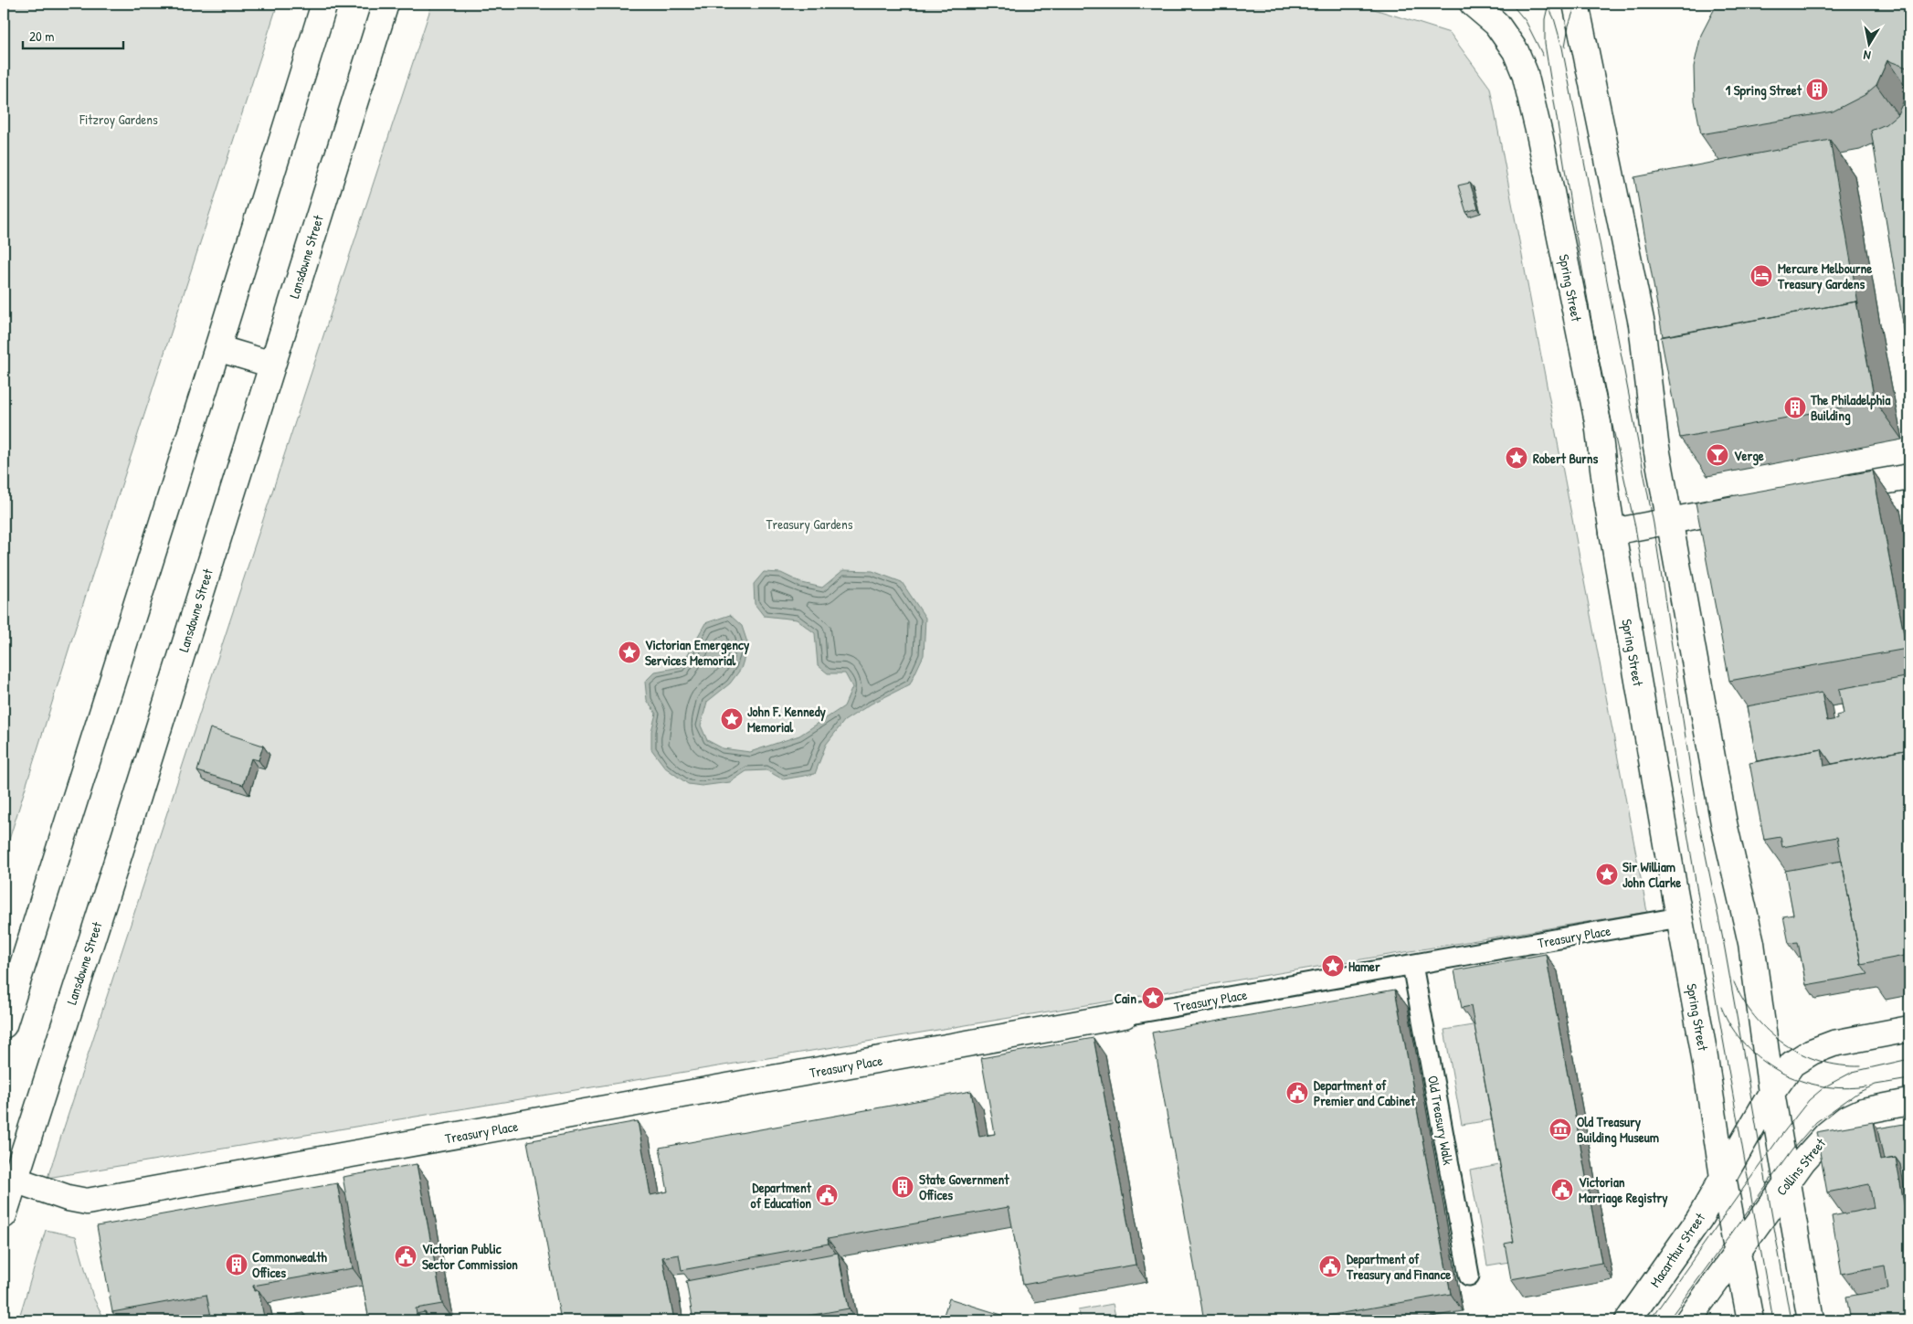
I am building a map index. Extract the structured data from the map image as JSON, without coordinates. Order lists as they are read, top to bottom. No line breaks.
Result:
{"streets":{"street":["Lansdowne Street","Spring Street","Treasury Place","Old Treasury Walk","Collins Street","Macarthur Street"]},"crossings":[["Lansdowne Street","Treasury Place"],["Spring Street","Treasury Place"],["Spring Street","Collins Street"],["Spring Street","Macarthur Street"],["Treasury Place","Old Treasury Walk"]],"parks":["Fitzroy Gardens","Treasury Gardens"],"places":{"building":["1 Spring Street","The Philadelphia Building","State Government Offices","Commonwealth Offices"],"hotel":["Mercure Melbourne Treasury Gardens"],"bar":["Verge"],"place":["Robert Burns","Victorian Emergency Services Memorial","John F. Kennedy Memorial","Sir William John Clarke","Hamer","Cain"],"public building":["Department of Premier and Cabinet","Victorian Marriage Registry","Department of Education","Victorian Public Sector Commission","Department of Treasury and Finance"],"museum":["Old Treasury Building Museum"]},"scale_bar":"20 m","north":"bottom"}
